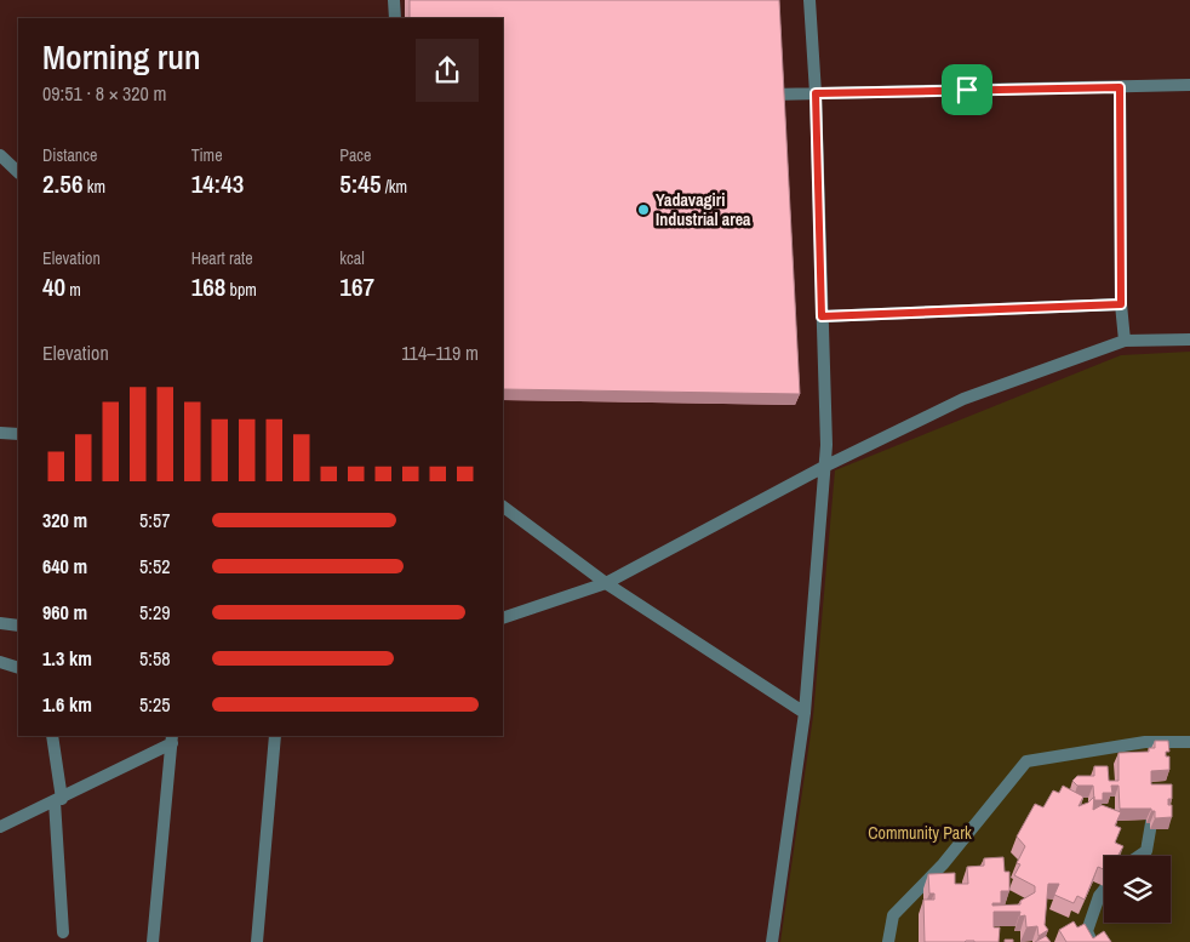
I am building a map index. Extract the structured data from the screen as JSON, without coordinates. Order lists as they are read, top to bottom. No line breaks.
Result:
{"parks":["Community Park"],"places":["Yadavagiri Industrial area"],"page":{"heading":["Morning run","09:51 · 8 × 320 m"],"stats":[["Distance","2.56 km"],["Time","14:43"],["Pace","5:45 /km"],["Elevation","40 m"],["Heart rate","168 bpm"],["kcal","167"]],"chart":["Elevation","114–119 m"],"list":[{"name":"320 m","note":"5:57"},{"name":"640 m","note":"5:52"},{"name":"960 m","note":"5:29"},{"name":"1.3 km","note":"5:58"},{"name":"1.6 km","note":"5:25"}]}}
